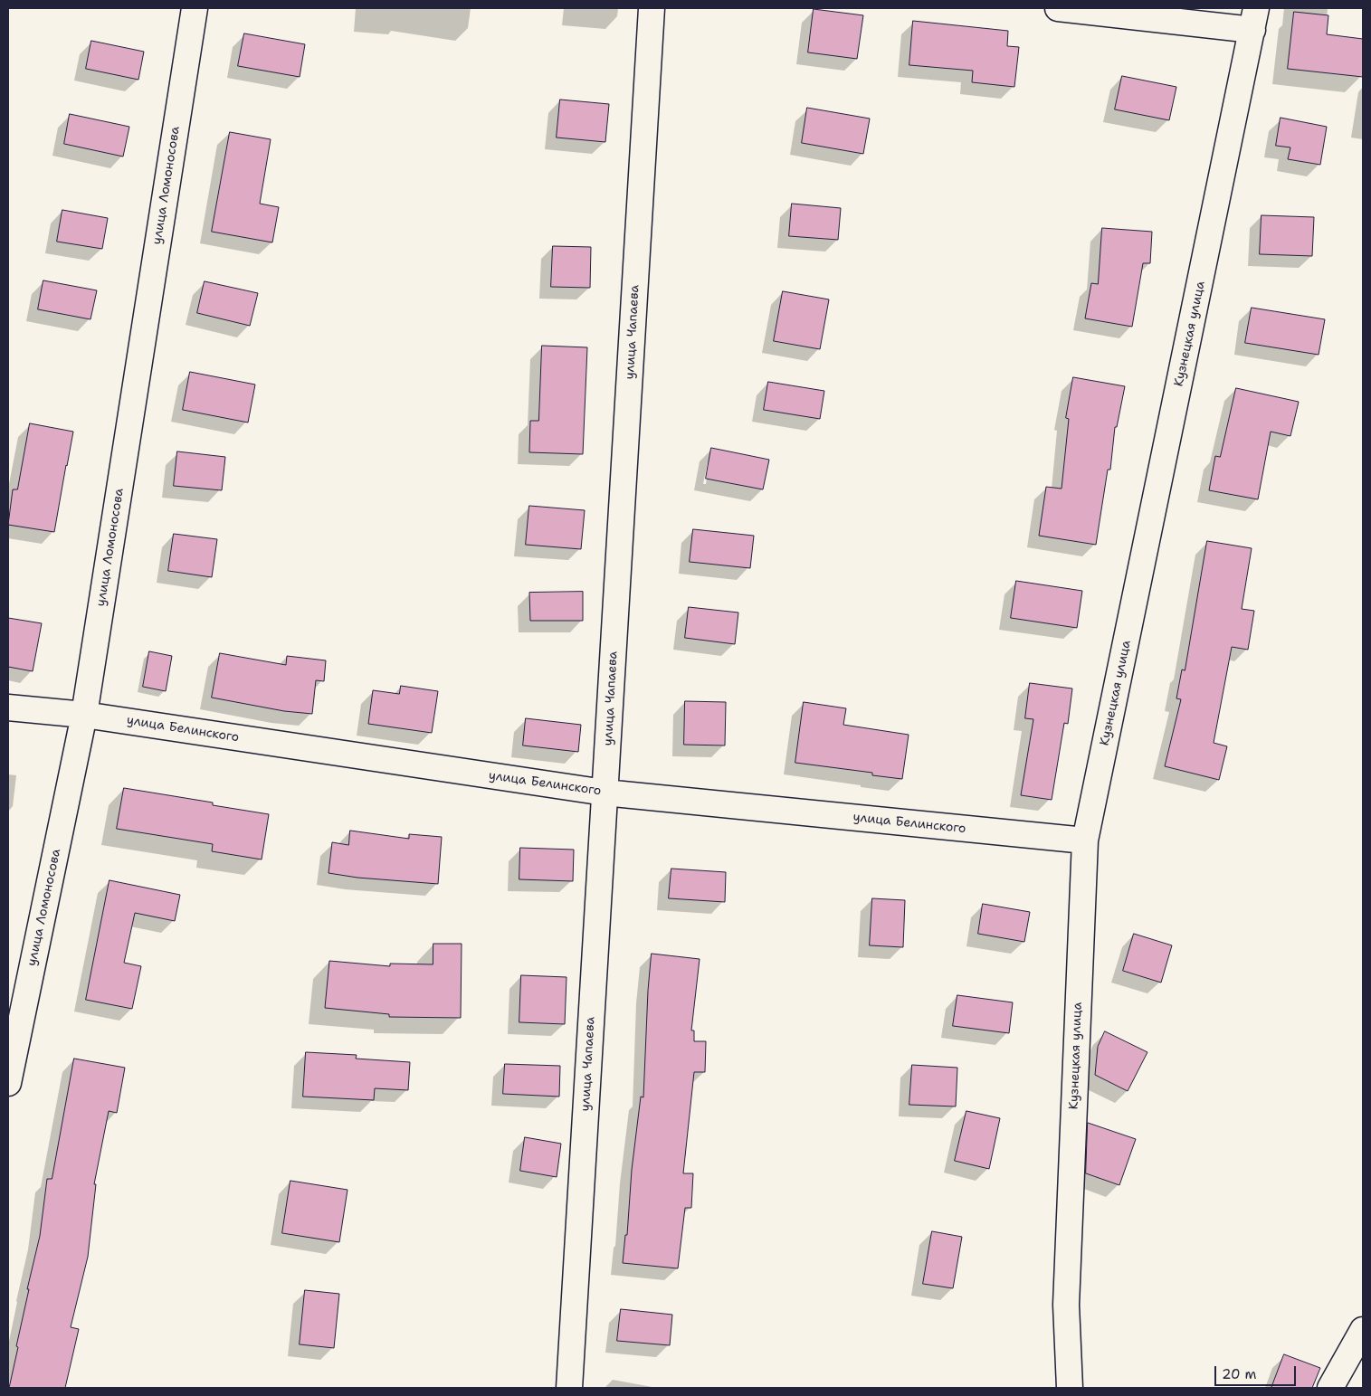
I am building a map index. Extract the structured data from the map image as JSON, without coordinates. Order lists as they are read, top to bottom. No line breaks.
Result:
{"streets":{"street":["улица Ломоносова","улица Чапаева","Кузнецкая улица","улица Белинского"]},"crossings":[["улица Ломоносова","улица Белинского"],["улица Чапаева","улица Белинского"],["Кузнецкая улица","улица Белинского"]],"scale_bar":"20 m"}
